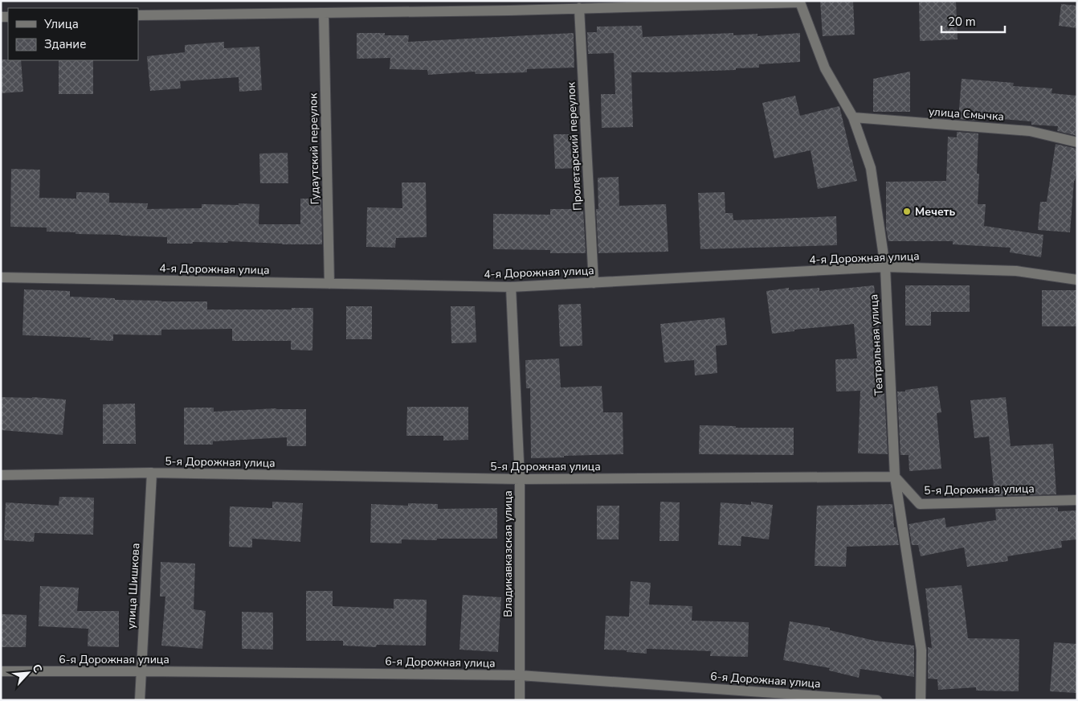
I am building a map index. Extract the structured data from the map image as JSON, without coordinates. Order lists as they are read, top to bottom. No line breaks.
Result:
{"streets":{"street":["улица Смычка","Пролетарский переулок","Гудаутский переулок","4-я Дорожная улица","Театральная улица","5-я Дорожная улица","Владикавказская улица","улица Шишкова","6-я Дорожная улица"]},"crossings":[["улица Смычка","Театральная улица"],["Пролетарский переулок","4-я Дорожная улица"],["Гудаутский переулок","4-я Дорожная улица"],["4-я Дорожная улица","Театральная улица"],["4-я Дорожная улица","Владикавказская улица"],["Театральная улица","5-я Дорожная улица"],["5-я Дорожная улица","Владикавказская улица"],["5-я Дорожная улица","улица Шишкова"],["Владикавказская улица","6-я Дорожная улица"],["улица Шишкова","6-я Дорожная улица"]],"places":["Мечеть"],"legend":["Улица","Здание"],"scale_bar":"20 m","north":"top right"}
